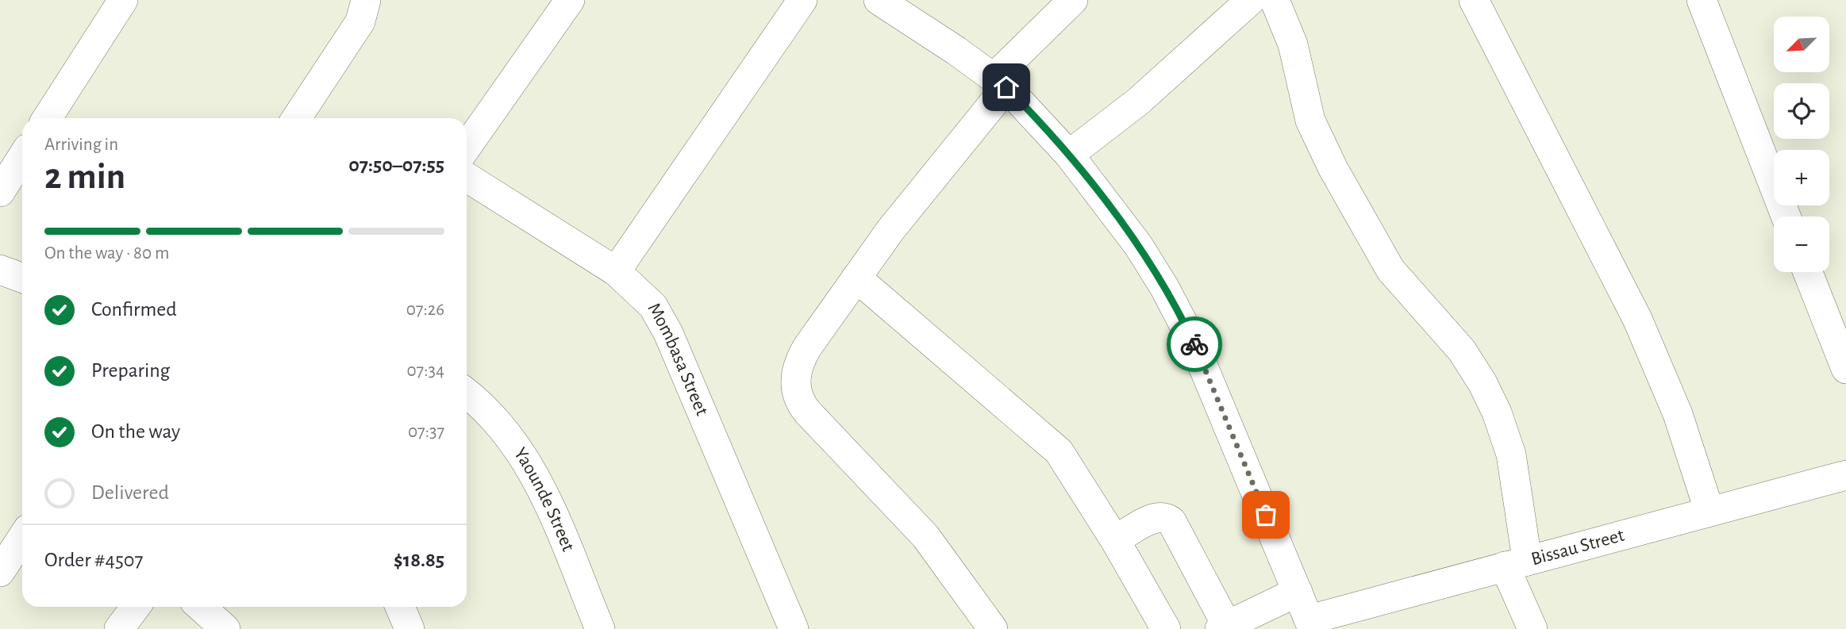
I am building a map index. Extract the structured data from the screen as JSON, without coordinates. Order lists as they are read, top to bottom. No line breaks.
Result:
{"streets":{"street":["Mombasa Street","Yaounde Street","Bissau Street"]},"north":"bottom left","page":{"map_buttons":["+","−"],"heading":["2 min","Arriving in","07:50–07:55"],"panel":["Order #4507","$18.85"],"bar":"On the way · 80 m","list":[["Confirmed","07:26"],["Preparing","07:34"],["On the way","07:37"],"Delivered"]}}
